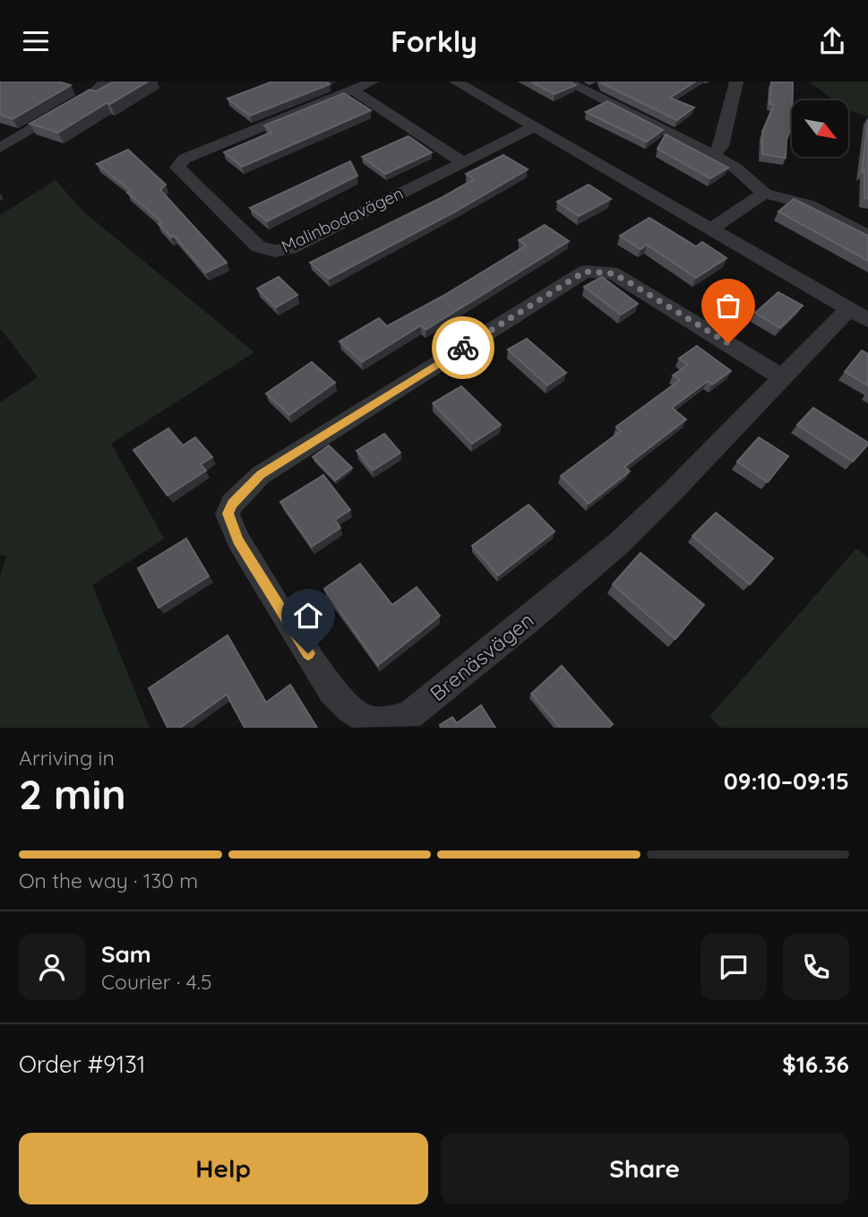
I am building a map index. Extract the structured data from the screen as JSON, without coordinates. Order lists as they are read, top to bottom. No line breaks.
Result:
{"streets":{"street":["Malinbodavägen","Brenäsvägen"]},"north":"bottom right","page":{"header":"Forkly","heading":["2 min","Arriving in","09:10–09:15"],"panel":["Sam","Courier · 4.5","Order #9131","$16.36"],"bar":"On the way · 130 m","buttons":["Help","Share"]}}
